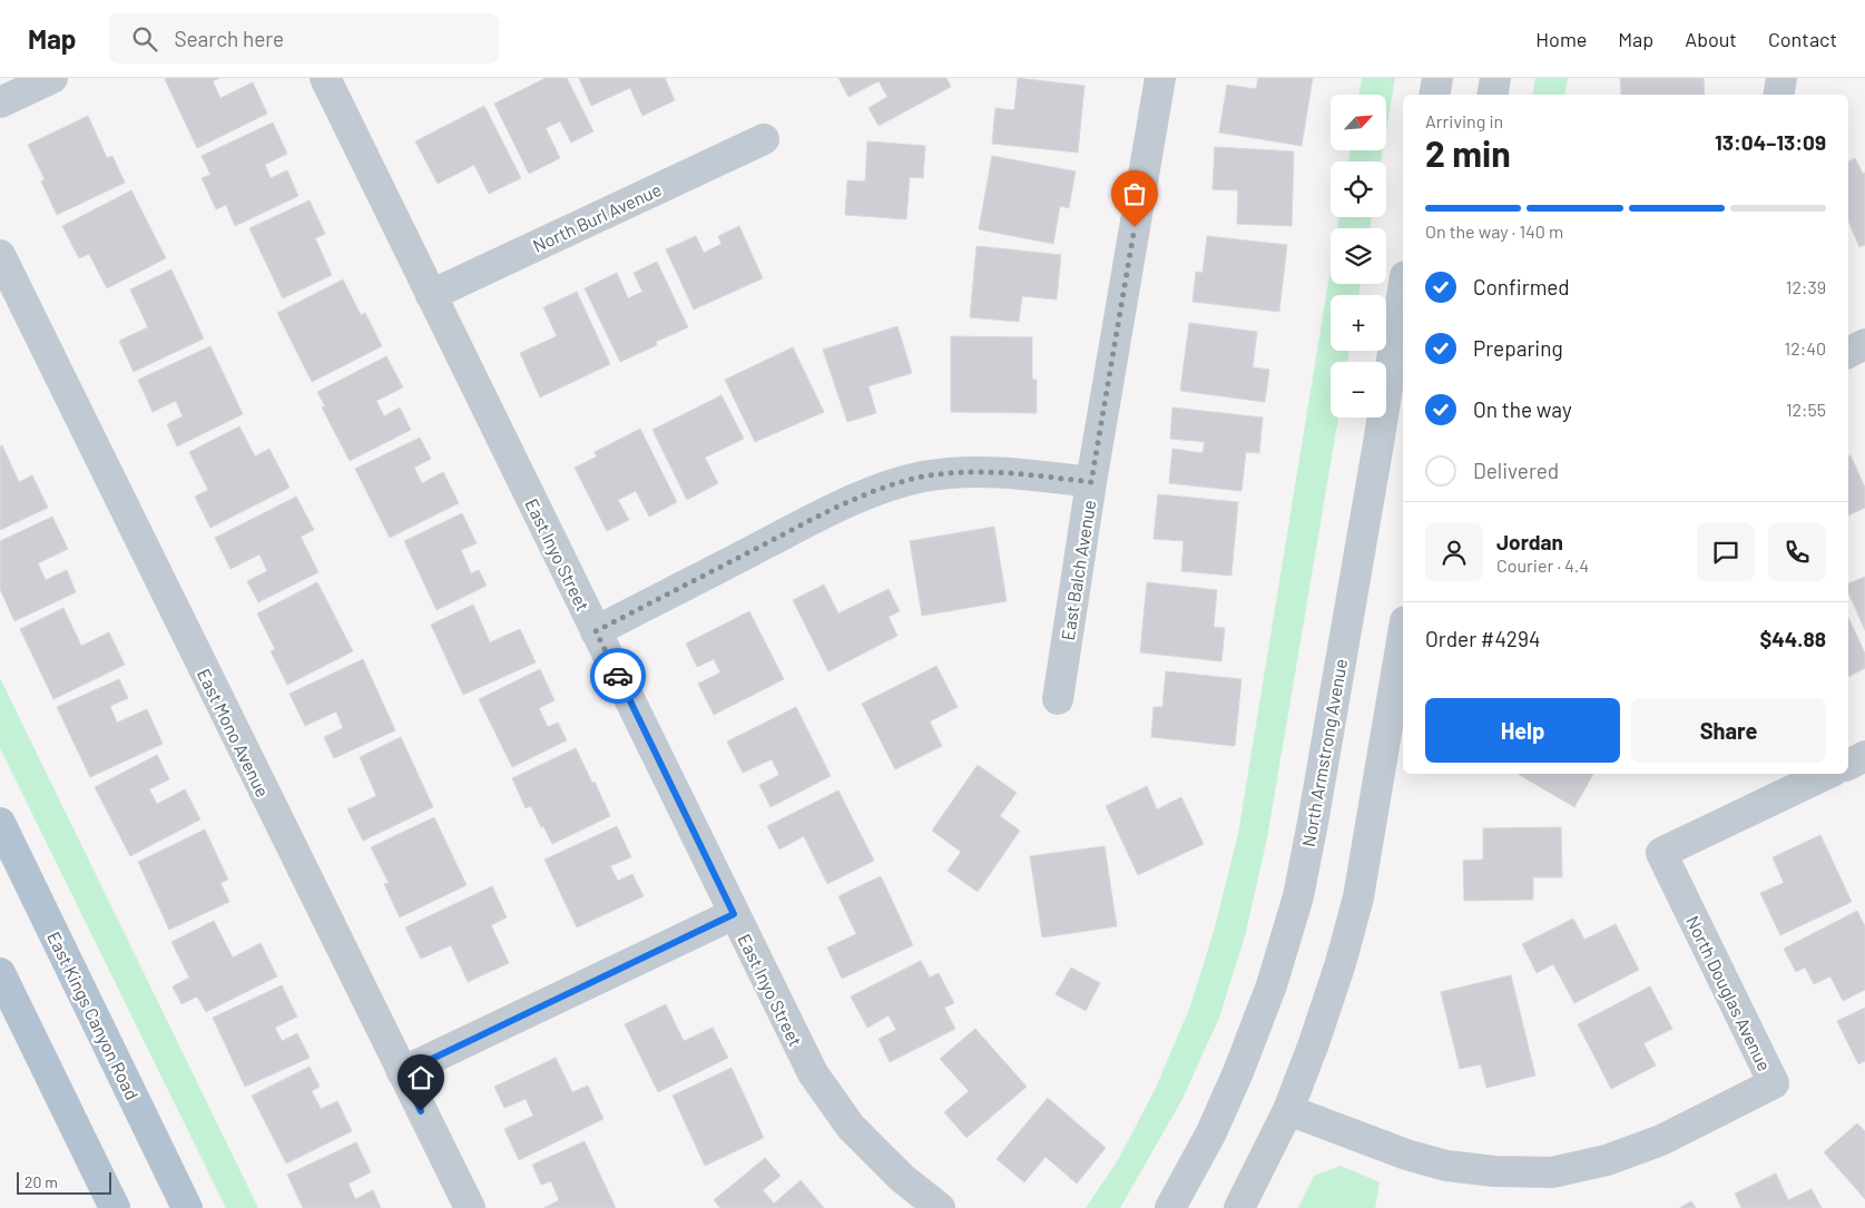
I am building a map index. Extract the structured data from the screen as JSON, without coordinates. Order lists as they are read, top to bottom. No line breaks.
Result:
{"streets":{"main road":["East Kings Canyon Road"],"street":["North Burl Avenue","East Inyo Street","East Balch Avenue","East Mono Avenue","North Armstrong Avenue","North Douglas Avenue"]},"crossings":[["North Burl Avenue","East Inyo Street"]],"scale_bar":"20 m","north":"top right","page":{"header":"Map","search":"Search here","nav":["Home","Map","About","Contact"],"map_buttons":["+","−"],"heading":["2 min","Arriving in","13:04–13:09"],"panel":["Jordan","Courier · 4.4","Order #4294","$44.88"],"bar":"On the way · 140 m","list":[["Confirmed","12:39"],["Preparing","12:40"],["On the way","12:55"],"Delivered"],"buttons":["Help","Share"],"scale":"20 m"}}
